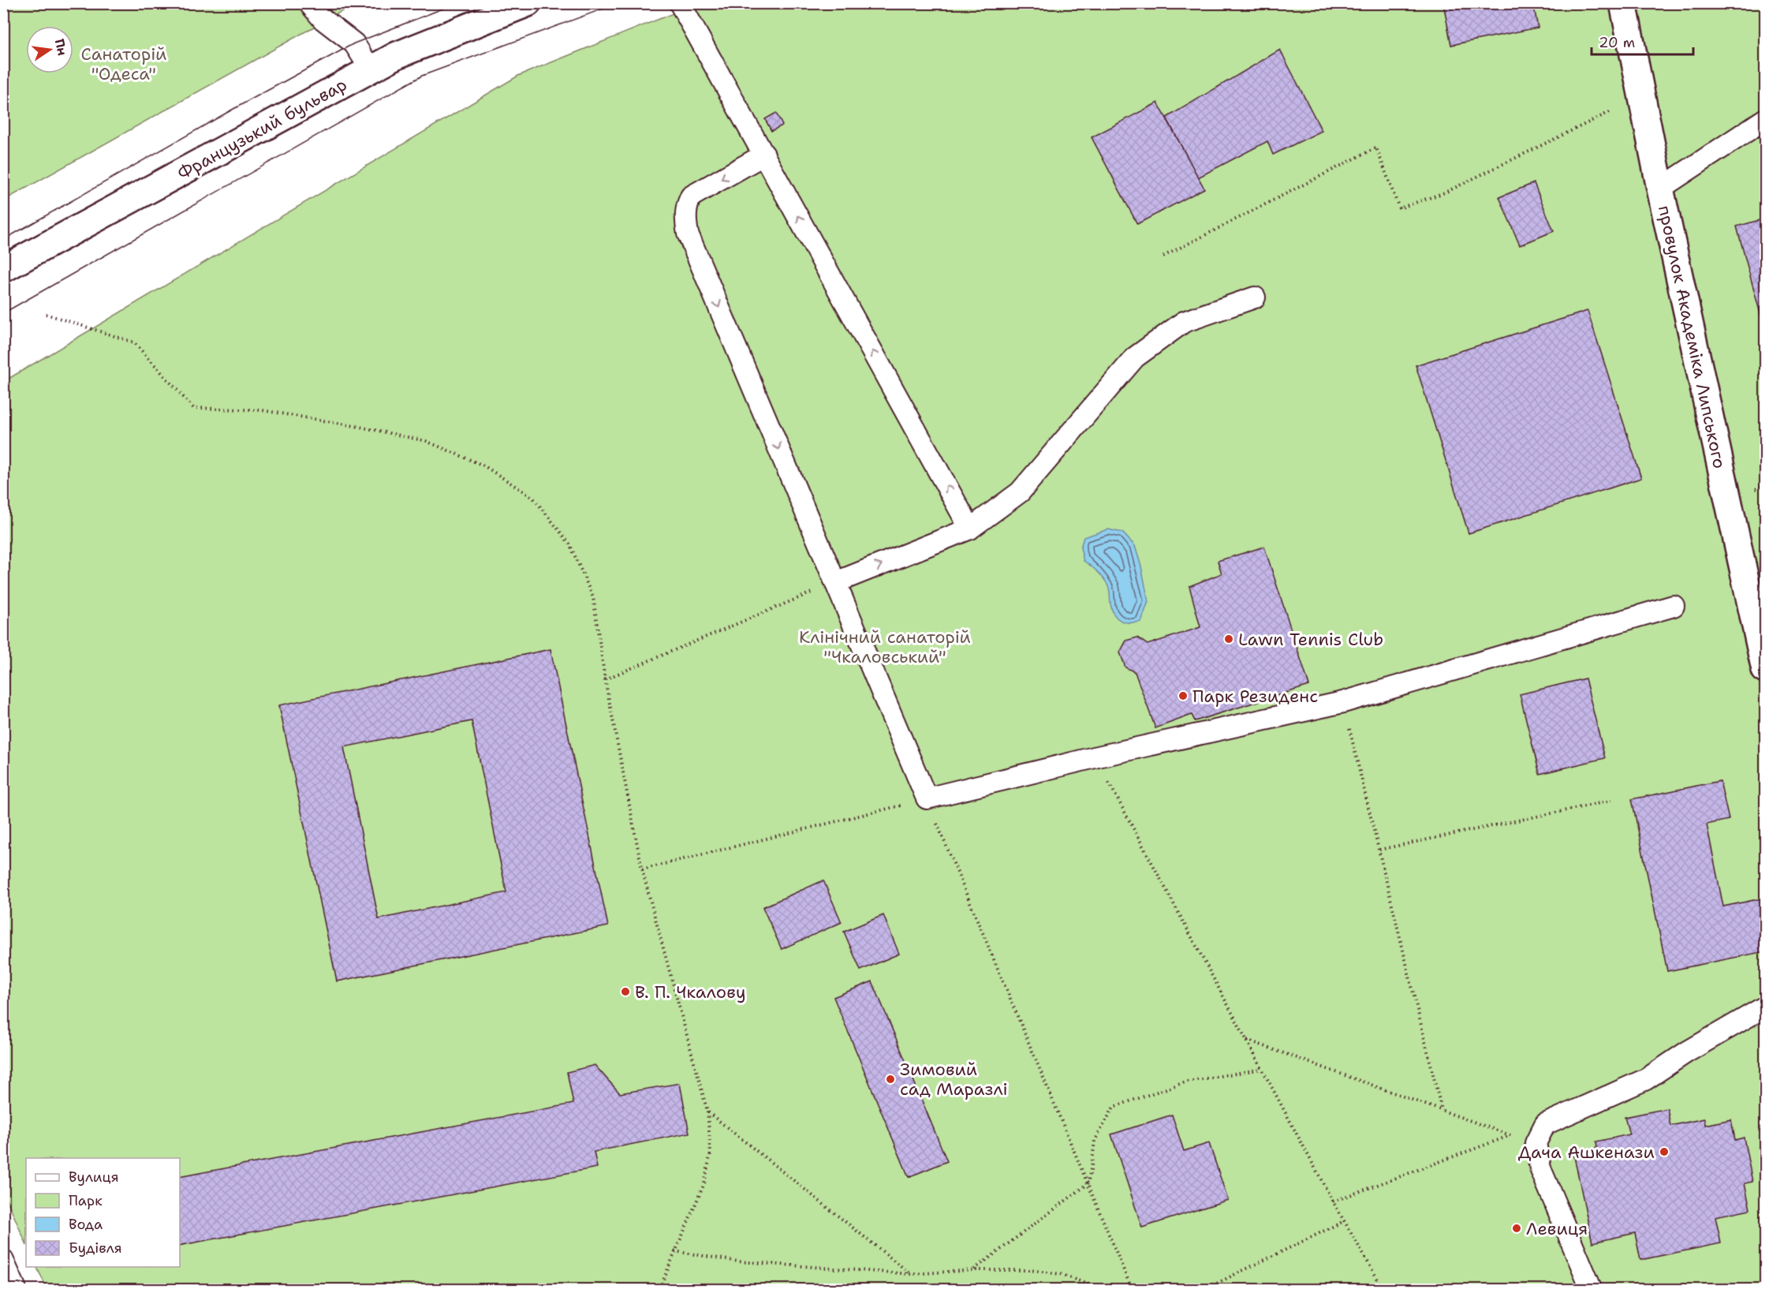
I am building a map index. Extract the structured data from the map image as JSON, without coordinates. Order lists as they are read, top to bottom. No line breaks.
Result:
{"streets":{"street":["Французький бульвар","провулок Академіка Липського"]},"parks":["Санаторій \"Одеса\"","Клінічний санаторій \"Чкаловський\""],"places":["Lawn Tennis Club","Парк Резиденс","В. П. Чкалову","Зимовий сад Маразлі","Дача Ашкенази","Левиця"],"legend":["Вулиця","Парк","Вода","Будівля"],"scale_bar":"20 m","north":"right"}
